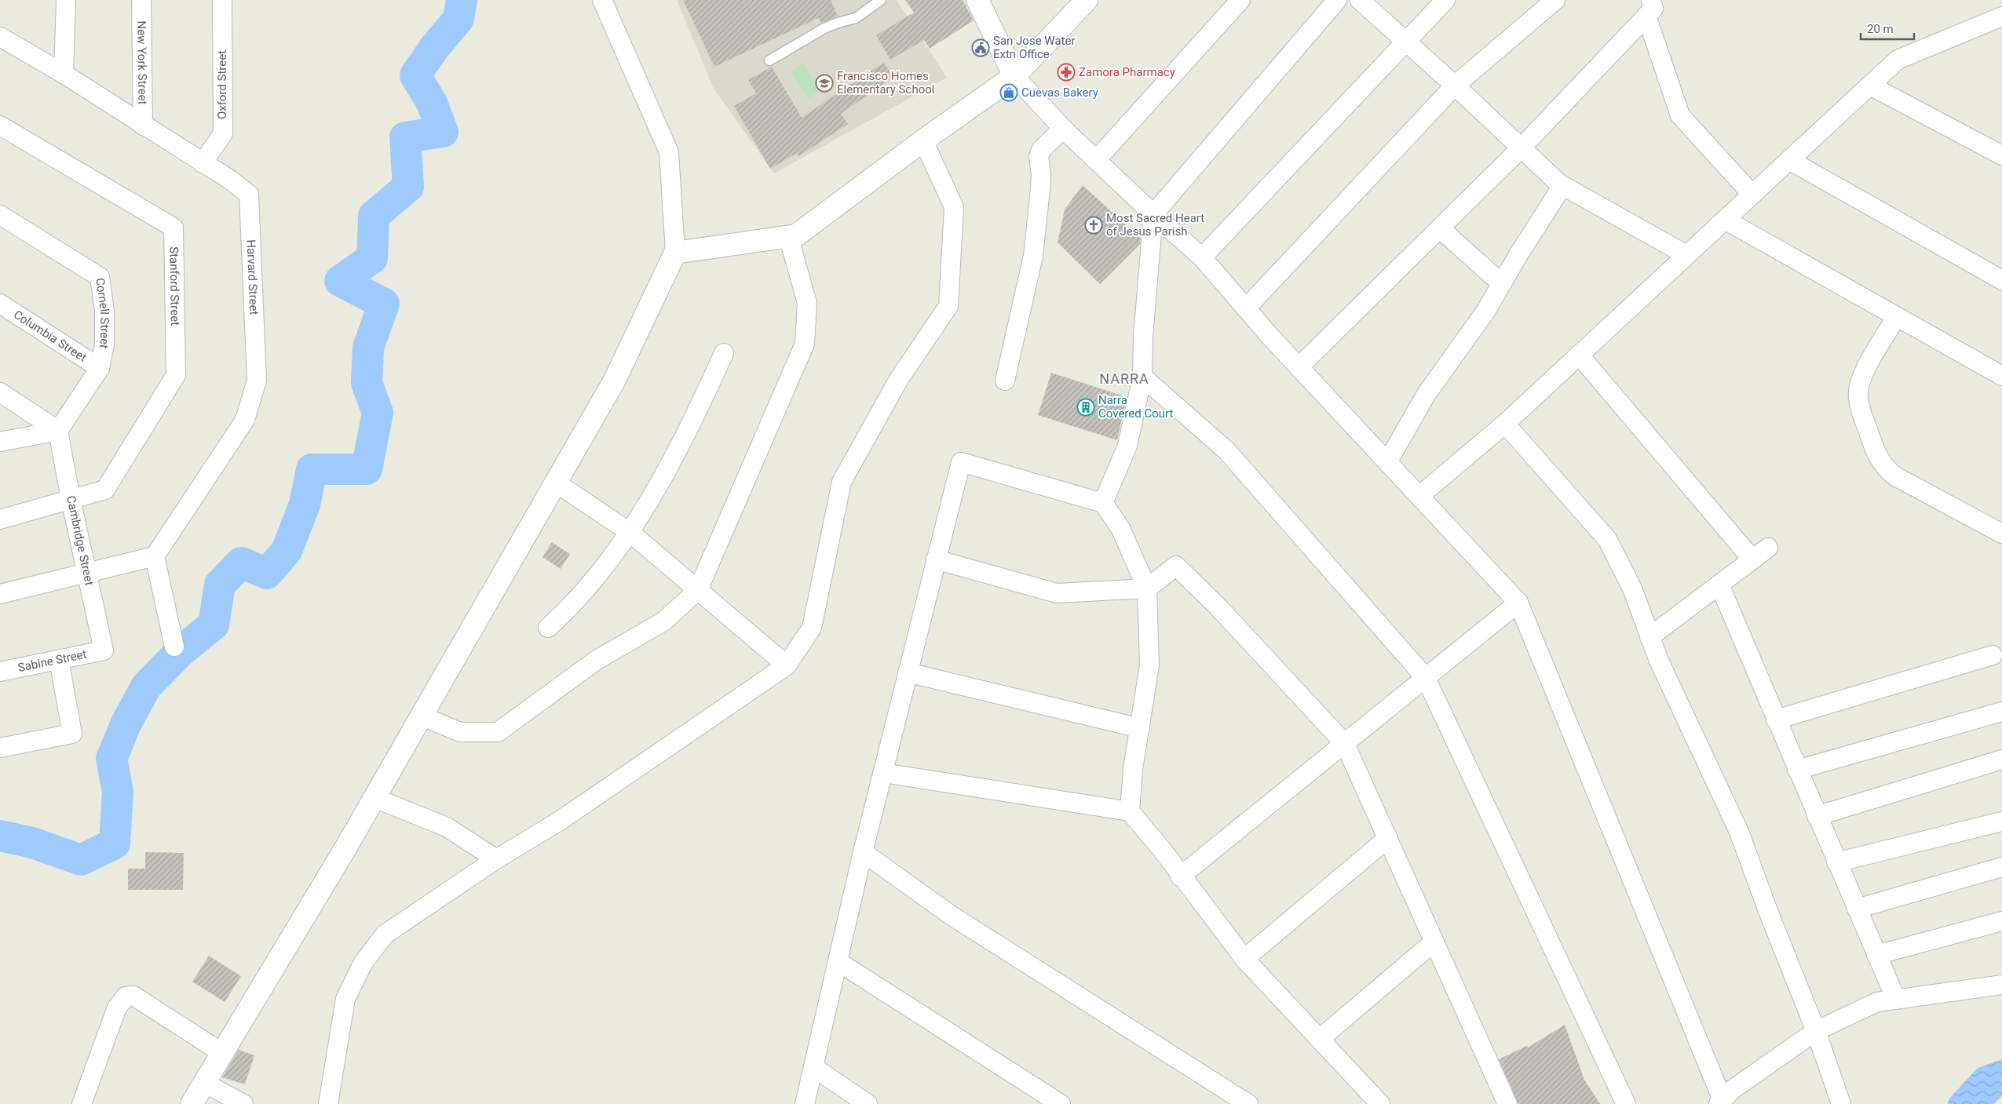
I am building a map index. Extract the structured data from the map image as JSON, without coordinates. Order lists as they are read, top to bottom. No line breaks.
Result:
{"streets":{"street":["New York Street","Oxford Street","Harvard Street","Stanford Street","Cornell Street","Columbia Street","Cambridge Street","Sabine Street"]},"crossings":[["New York Street","Harvard Street"],["Oxford Street","Harvard Street"],["Stanford Street","Cambridge Street"],["Cornell Street","Columbia Street"],["Cornell Street","Cambridge Street"],["Cambridge Street","Sabine Street"]],"districts":["NARRA"],"places":{"public building":["San Jose Water Extn Office"],"pharmacy":["Zamora Pharmacy"],"school or university":["Francisco Homes Elementary School"],"shop":["Cuevas Bakery"],"church":["Most Sacred Heart of Jesus Parish"],"building":["Narra Covered Court"]},"scale_bar":"20 m"}
